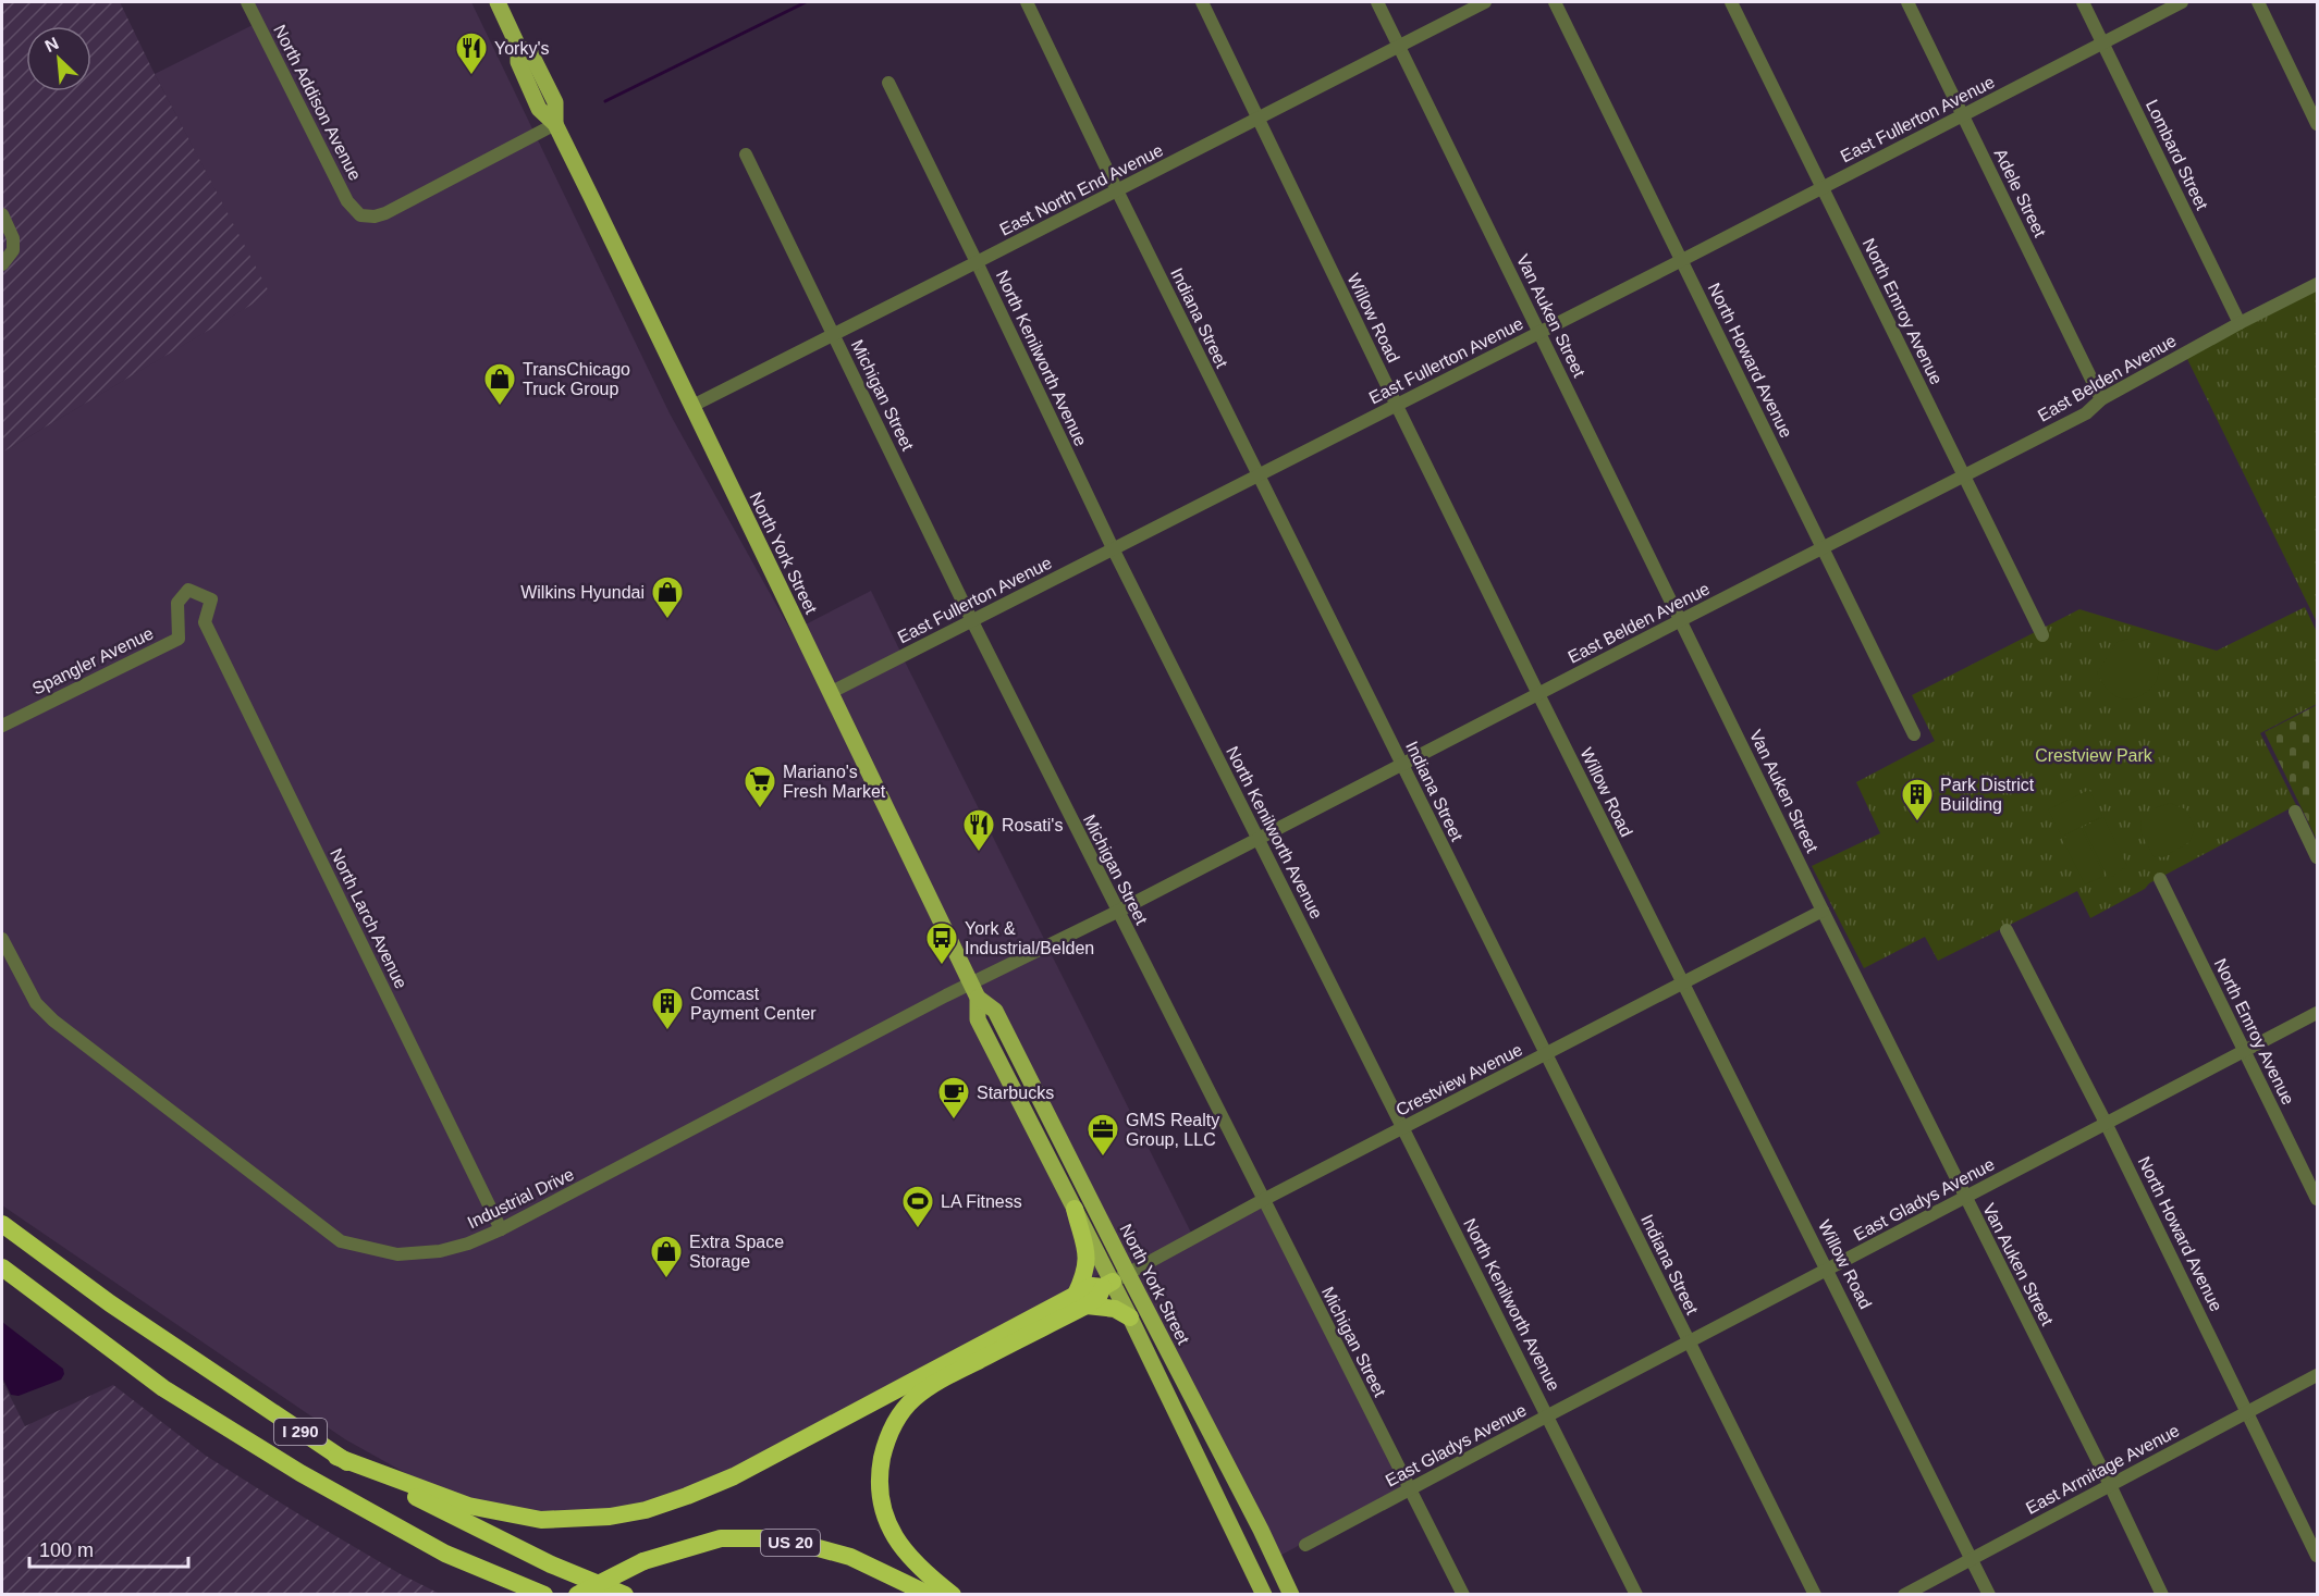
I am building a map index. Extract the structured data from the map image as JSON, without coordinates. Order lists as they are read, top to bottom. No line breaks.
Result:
{"streets":{"highway":["I 290","US 20"],"main road":["North York Street"],"street":["North Addison Avenue","East Fullerton Avenue","Lombard Street","East North End Avenue","Adele Street","North Emroy Avenue","Van Auken Street","Indiana Street","Willow Road","North Kenilworth Avenue","North Howard Avenue","East Belden Avenue","Michigan Street","Spangler Avenue","North Larch Avenue","Crestview Avenue","Industrial Drive","East Gladys Avenue","East Armitage Avenue"]},"crossings":[["North Addison Avenue","North York Street"],["East Fullerton Avenue","Lombard Street"],["East Fullerton Avenue","Adele Street"],["East Fullerton Avenue","North Emroy Avenue"],["East Fullerton Avenue","Van Auken Street"],["East Fullerton Avenue","Indiana Street"],["East Fullerton Avenue","Willow Road"],["East Fullerton Avenue","North Kenilworth Avenue"],["East Fullerton Avenue","North Howard Avenue"],["East Fullerton Avenue","Michigan Street"],["East Fullerton Avenue","North York Street"],["Lombard Street","East Belden Avenue"],["East North End Avenue","Van Auken Street"],["East North End Avenue","Indiana Street"],["East North End Avenue","Willow Road"],["East North End Avenue","North Kenilworth Avenue"],["East North End Avenue","Michigan Street"],["East North End Avenue","North York Street"],["Adele Street","East Belden Avenue"],["North Emroy Avenue","East Belden Avenue"],["North Emroy Avenue","East Gladys Avenue"],["Van Auken Street","East Belden Avenue"],["Van Auken Street","Crestview Avenue"],["Van Auken Street","East Gladys Avenue"],["Van Auken Street","East Armitage Avenue"],["Indiana Street","East Belden Avenue"],["Indiana Street","Crestview Avenue"],["Indiana Street","East Gladys Avenue"],["Willow Road","East Belden Avenue"],["Willow Road","Crestview Avenue"],["Willow Road","East Gladys Avenue"],["Willow Road","East Armitage Avenue"],["North Kenilworth Avenue","East Belden Avenue"],["North Kenilworth Avenue","Crestview Avenue"],["North Kenilworth Avenue","East Gladys Avenue"],["North Howard Avenue","East Belden Avenue"],["North Howard Avenue","East Gladys Avenue"],["North Howard Avenue","East Armitage Avenue"],["East Belden Avenue","Michigan Street"],["East Belden Avenue","North York Street"],["East Belden Avenue","Industrial Drive"],["Michigan Street","Crestview Avenue"],["Michigan Street","East Gladys Avenue"],["North York Street","Crestview Avenue"],["North York Street","Industrial Drive"],["Spangler Avenue","North Larch Avenue"],["North Larch Avenue","Industrial Drive"]],"parks":["Crestview Park"],"places":{"restaurant":["Yorky's","Rosati's"],"shop":["TransChicago Truck Group","Wilkins Hyundai","Extra Space Storage"],"supermarket":["Mariano's Fresh Market"],"building":["Park District Building","Comcast Payment Center"],"bus stop":["York & Industrial/Belden"],"cafe":["Starbucks"],"office":["GMS Realty Group, LLC"],"sports":["LA Fitness"]},"scale_bar":"100 m","north":"top left"}
